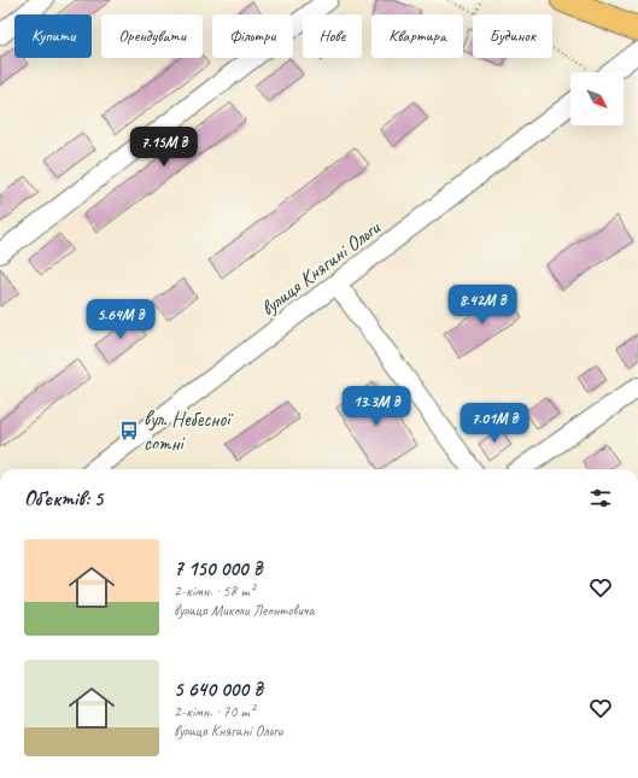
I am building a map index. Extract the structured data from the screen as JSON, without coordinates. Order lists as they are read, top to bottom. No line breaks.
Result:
{"streets":{"street":["вулиця Княгині Ольги"]},"places":{"bus stop":["вул. Небесної сотні"]},"north":"bottom right","page":{"chip":["Купити","Орендувати","Фільтри","Нове","Квартира","Будинок"],"price":["7.15M ₴","8.42M ₴","5.64M ₴","13.3M ₴","7.01M ₴"],"heading":"Об’єктів: 5","list":[{"name":"7 150 000 ₴","note":"2-кімн. · 58 m² · вулиця Миколи Леонтовича"},{"name":"5 640 000 ₴","note":"2-кімн. · 70 m² · вулиця Княгині Ольги"}]}}
